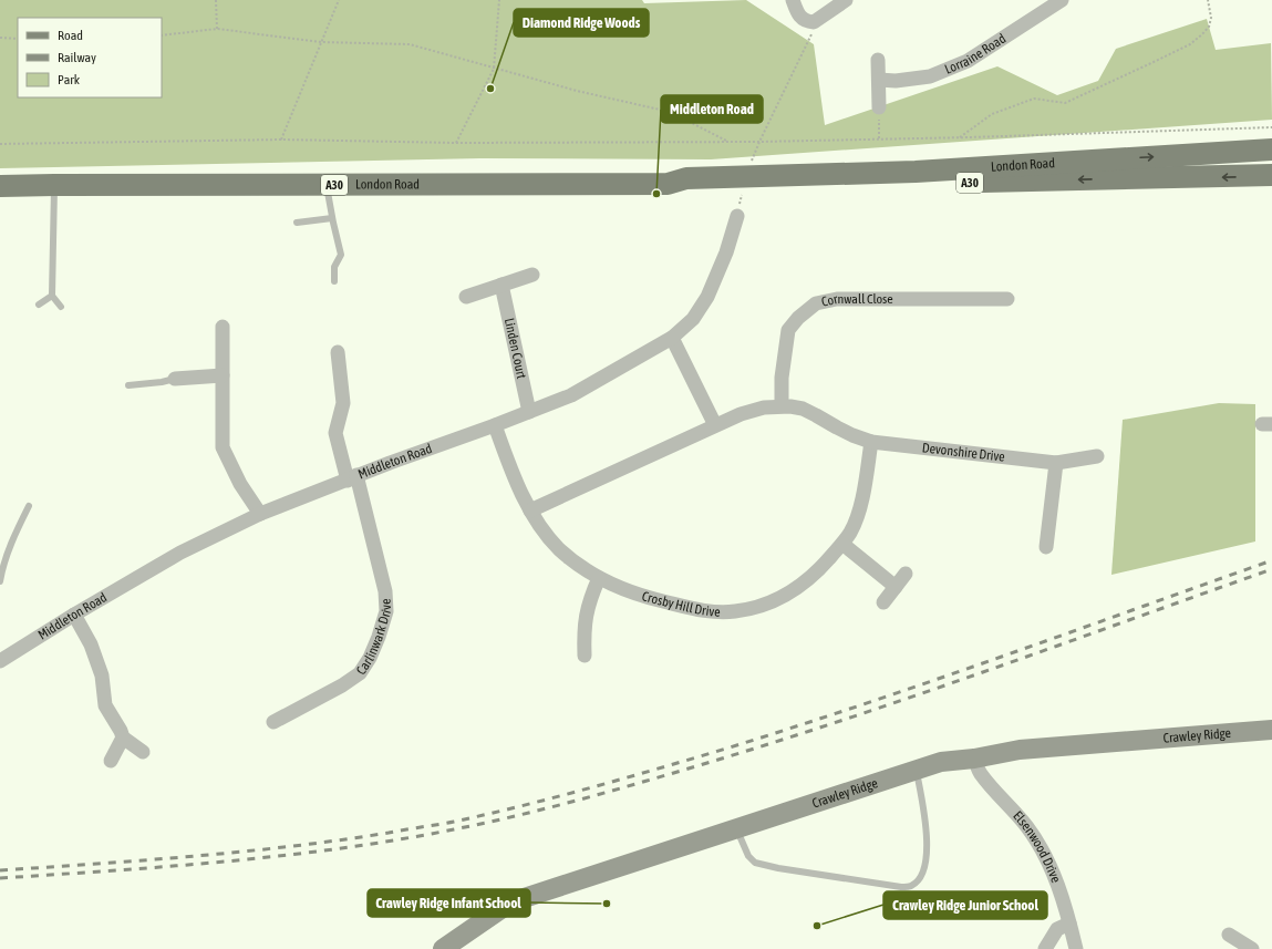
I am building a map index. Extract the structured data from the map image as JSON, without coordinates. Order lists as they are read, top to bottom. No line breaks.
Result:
{"streets":{"main road":["London Road","A30"],"street":["Lorraine Road","Cornwall Close","Linden Court","Devonshire Drive","Middleton Road","Crosby Hill Drive","Carlinwark Drive","Crawley Ridge","Elsenwood Drive"]},"crossings":[["Linden Court","Middleton Road"],["Devonshire Drive","Crosby Hill Drive"],["Middleton Road","Crosby Hill Drive"],["Middleton Road","Carlinwark Drive"],["Crawley Ridge","Elsenwood Drive"]],"places":["Diamond Ridge Woods","Middleton Road","Crawley Ridge Infant School","Crawley Ridge Junior School"],"legend":["Road","Railway","Park"]}
